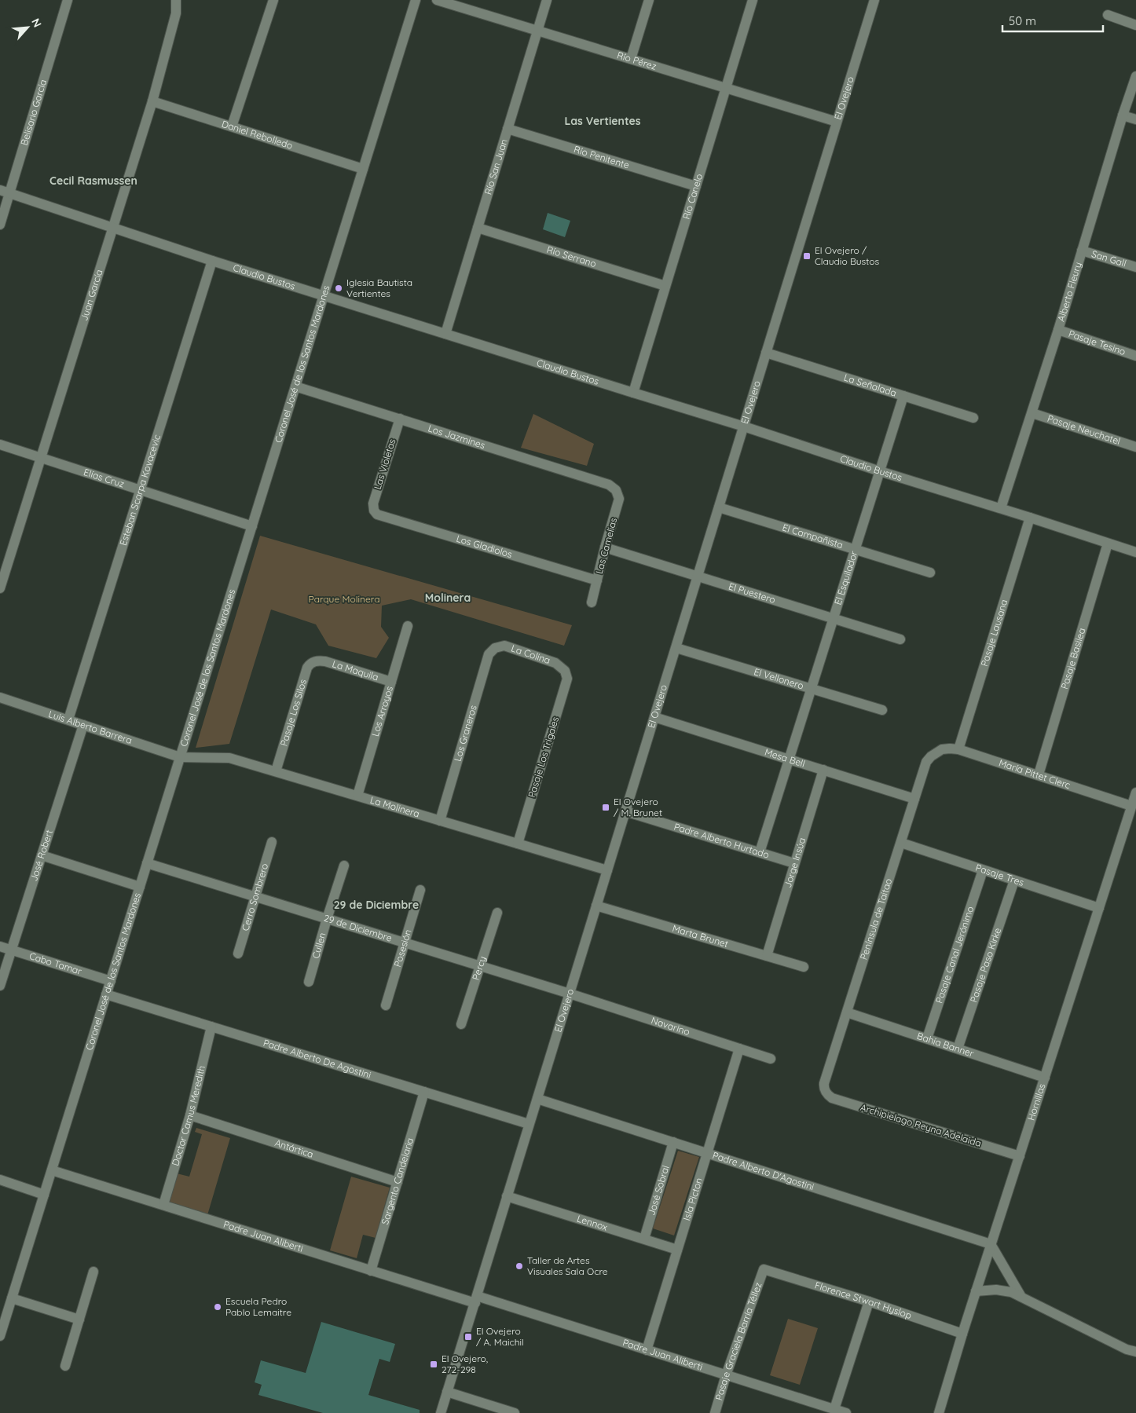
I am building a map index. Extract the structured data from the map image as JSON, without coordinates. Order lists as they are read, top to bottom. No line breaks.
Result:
{"streets":{"street":["Río Pérez","El Ovejero","Belisario García","Daniel Rebolledo","Río Penitente","Río San Juan","Río Canelo","Río Serrano","San Gall","Claudio Bustos","Alberto Fleury","Juan García","Pasaje Tesino","Coronel José de los Santos Mardones","La Señalada","Pasaje Neuchatel","Los Jazmines","Las Violetas","Elías Cruz","Esteban Scarpa Kovacevic","El Campañista","Las Camelias","Los Gladiolos","El Esquilador","El Puestero","Pasaje Lausana","La Colina","Pasaje Basilea","La Maquila","El Vellonero","Los Arroyos","Pasaje Los Silos","Luis Alberto Barrera","Los Graneros","Pasaje Los Trigales","Mesa Bell","María Pittet Clerc","La Molinera","Padre Alberto Hurtado","José Robert","Jorge Insúa","Pasaje Tres","Cerro Sombrero","Península de Taitao","29 de Diciembre","Marta Brunet","Cullen","Posesión","Pasaje Canal Jerónimo","Cabo Tamar","Pasaje Paso Kirke","Percy","Navarino","Bahía Banner","Padre Alberto De Agostini","Hornillas","Doctor Camus Meredith","Archipielago Reyna Adelaida","Antártica","Padre Alberto D'Agostini","Sargento Candelaria","José Sobral","Isla Picton","Lennox","Padre Juan Aliberti","Florence Stwart Hyslop","Pasaje Graciela Barría Téllez"]},"crossings":[["Río Pérez","El Ovejero"],["Río Pérez","Río San Juan"],["Río Pérez","Río Canelo"],["El Ovejero","Claudio Bustos"],["El Ovejero","La Señalada"],["El Ovejero","El Campañista"],["El Ovejero","El Puestero"],["El Ovejero","El Vellonero"],["El Ovejero","Mesa Bell"],["El Ovejero","La Molinera"],["El Ovejero","Padre Alberto Hurtado"],["El Ovejero","29 de Diciembre"],["El Ovejero","Marta Brunet"],["El Ovejero","Navarino"],["El Ovejero","Padre Alberto De Agostini"],["El Ovejero","Padre Alberto D'Agostini"],["El Ovejero","Lennox"],["El Ovejero","Padre Juan Aliberti"],["Belisario García","Claudio Bustos"],["Daniel Rebolledo","Juan García"],["Daniel Rebolledo","Coronel José de los Santos Mardones"],["Río Penitente","Río San Juan"],["Río Penitente","Río Canelo"],["Río San Juan","Río Serrano"],["Río San Juan","Claudio Bustos"],["Río Canelo","Río Serrano"],["Río Canelo","Claudio Bustos"],["San Gall","Alberto Fleury"],["Claudio Bustos","Alberto Fleury"],["Claudio Bustos","Juan García"],["Claudio Bustos","Coronel José de los Santos Mardones"],["Claudio Bustos","Esteban Scarpa Kovacevic"],["Claudio Bustos","El Esquilador"],["Claudio Bustos","Pasaje Lausana"],["Claudio Bustos","Pasaje Basilea"],["Alberto Fleury","Pasaje Tesino"],["Alberto Fleury","Pasaje Neuchatel"],["Juan García","Elías Cruz"],["Coronel José de los Santos Mardones","Los Jazmines"],["Coronel José de los Santos Mardones","Elías Cruz"],["Coronel José de los Santos Mardones","Luis Alberto Barrera"],["Coronel José de los Santos Mardones","La Molinera"],["Coronel José de los Santos Mardones","29 de Diciembre"],["Coronel José de los Santos Mardones","Cabo Tamar"],["Coronel José de los Santos Mardones","Padre Alberto De Agostini"],["Coronel José de los Santos Mardones","Padre Juan Aliberti"],["La Señalada","El Esquilador"],["Los Jazmines","Las Violetas"],["Los Jazmines","Las Camelias"],["Las Violetas","Los Gladiolos"],["Elías Cruz","Esteban Scarpa Kovacevic"],["Esteban Scarpa Kovacevic","Luis Alberto Barrera"],["El Campañista","El Esquilador"],["Las Camelias","Los Gladiolos"],["Las Camelias","El Puestero"],["El Esquilador","El Puestero"],["El Esquilador","El Vellonero"],["El Esquilador","Mesa Bell"],["El Esquilador","Padre Alberto Hurtado"],["Pasaje Lausana","María Pittet Clerc"],["La Colina","Los Graneros"],["La Colina","Pasaje Los Trigales"],["Pasaje Basilea","María Pittet Clerc"],["La Maquila","Los Arroyos"],["La Maquila","Pasaje Los Silos"],["Los Arroyos","La Molinera"],["Pasaje Los Silos","La Molinera"],["Luis Alberto Barrera","La Molinera"],["Luis Alberto Barrera","José Robert"],["Los Graneros","La Molinera"],["Pasaje Los Trigales","La Molinera"],["Mesa Bell","Jorge Insúa"],["Mesa Bell","Península de Taitao"],["María Pittet Clerc","Península de Taitao"],["María Pittet Clerc","Hornillas"],["Padre Alberto Hurtado","Jorge Insúa"],["José Robert","Cabo Tamar"],["Jorge Insúa","Marta Brunet"],["Pasaje Tres","Península de Taitao"],["Pasaje Tres","Pasaje Canal Jerónimo"],["Pasaje Tres","Pasaje Paso Kirke"],["Pasaje Tres","Hornillas"],["Cerro Sombrero","29 de Diciembre"],["Península de Taitao","Bahía Banner"],["Península de Taitao","Archipielago Reyna Adelaida"],["29 de Diciembre","Cullen"],["29 de Diciembre","Posesión"],["29 de Diciembre","Percy"],["29 de Diciembre","Navarino"],["Pasaje Canal Jerónimo","Bahía Banner"],["Pasaje Paso Kirke","Bahía Banner"],["Navarino","Isla Picton"],["Bahía Banner","Hornillas"],["Padre Alberto De Agostini","Doctor Camus Meredith"],["Padre Alberto De Agostini","Sargento Candelaria"],["Hornillas","Archipielago Reyna Adelaida"],["Hornillas","Padre Alberto D'Agostini"],["Hornillas","Florence Stwart Hyslop"],["Doctor Camus Meredith","Antártica"],["Doctor Camus Meredith","Padre Juan Aliberti"],["Antártica","Sargento Candelaria"],["Padre Alberto D'Agostini","José Sobral"],["Padre Alberto D'Agostini","Isla Picton"],["Sargento Candelaria","Padre Juan Aliberti"],["José Sobral","Lennox"],["Isla Picton","Lennox"],["Isla Picton","Padre Juan Aliberti"],["Padre Juan Aliberti","Pasaje Graciela Barría Téllez"],["Florence Stwart Hyslop","Pasaje Graciela Barría Téllez"]],"districts":["Las Vertientes","Cecil Rasmussen","Molinera","29 de Diciembre"],"parks":["Parque Molinera"],"places":{"transit":["El Ovejero / Claudio Bustos","El Ovejero / M. Brunet","El Ovejero / A. Maichil","El Ovejero, 272-298"],"other":["Iglesia Bautista Vertientes","Taller de Artes Visuales Sala Ocre","Escuela Pedro Pablo Lemaitre"]},"scale_bar":"50 m","north":"top right"}
